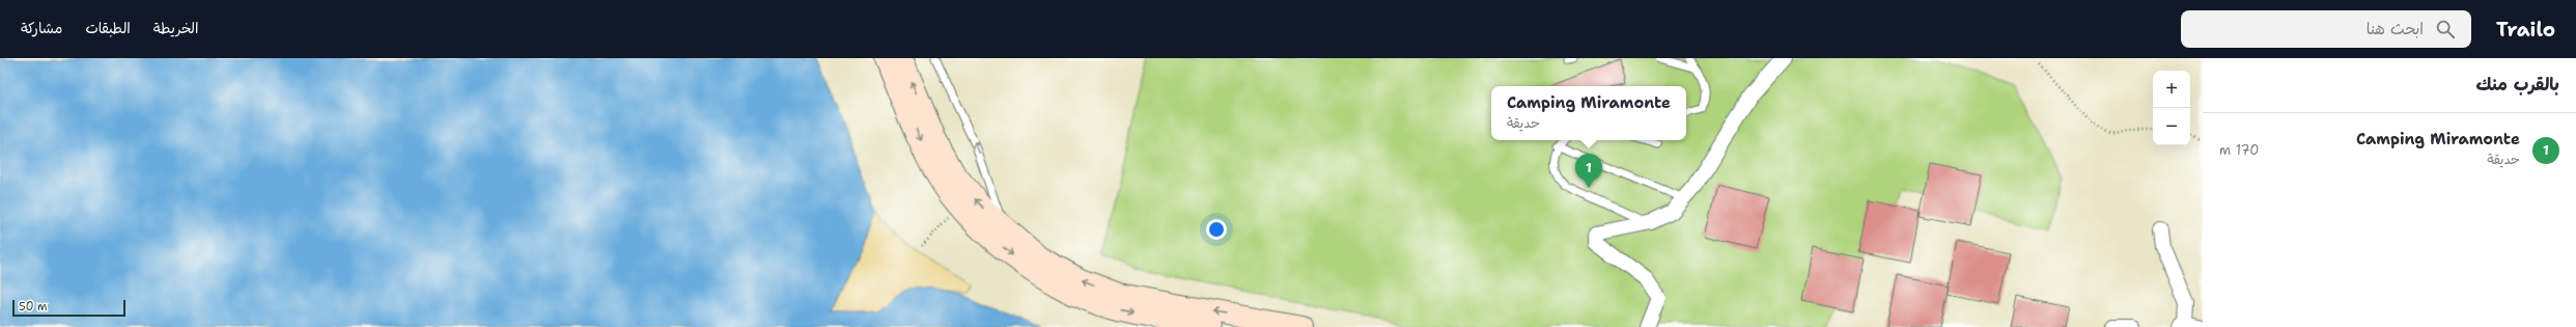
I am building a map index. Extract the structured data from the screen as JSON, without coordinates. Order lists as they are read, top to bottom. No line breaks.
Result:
{"scale_bar":"50 m","page":{"header":"Trailo","search":"ابحث هنا","nav":["الخريطة","الطبقات","مشاركة"],"heading":"بالقرب منك","map_buttons":["+","−"],"popup":["Camping Miramonte","حديقة"],"list":[{"mark":"1","name":"Camping Miramonte","note":"حديقة","value":"170 m"}],"pins":"1","scale":"50 m"}}
